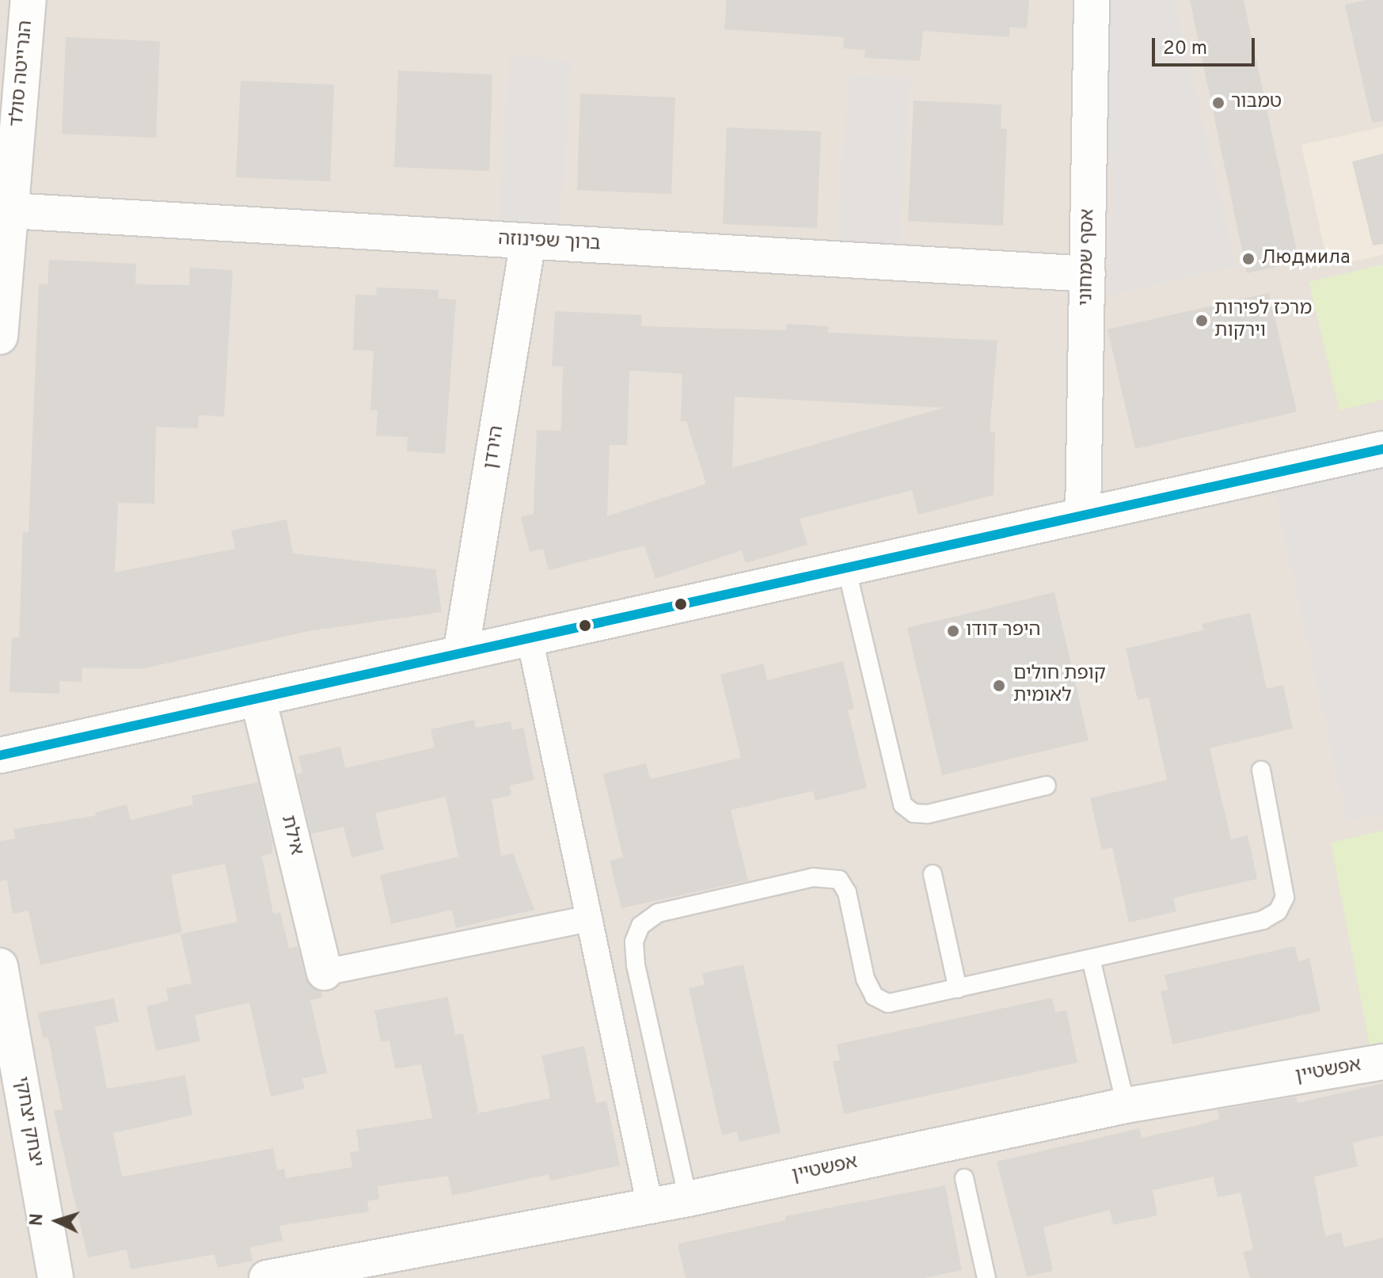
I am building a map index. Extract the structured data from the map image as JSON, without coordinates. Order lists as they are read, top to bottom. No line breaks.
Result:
{"streets":{"street":["הנרייטה סולד","ברוך שפינוזה","אסף שמחוני","הירדן","אילת","אפשטיין","יצחק יצחקי"]},"crossings":[["הנרייטה סולד","ברוך שפינוזה"],["ברוך שפינוזה","אסף שמחוני"],["ברוך שפינוזה","הירדן"]],"places":["טמבור","Людмила","מרכז לפירות וירקות","היפר דודו","קופת חולים לאומית"],"scale_bar":"20 m","north":"left"}
